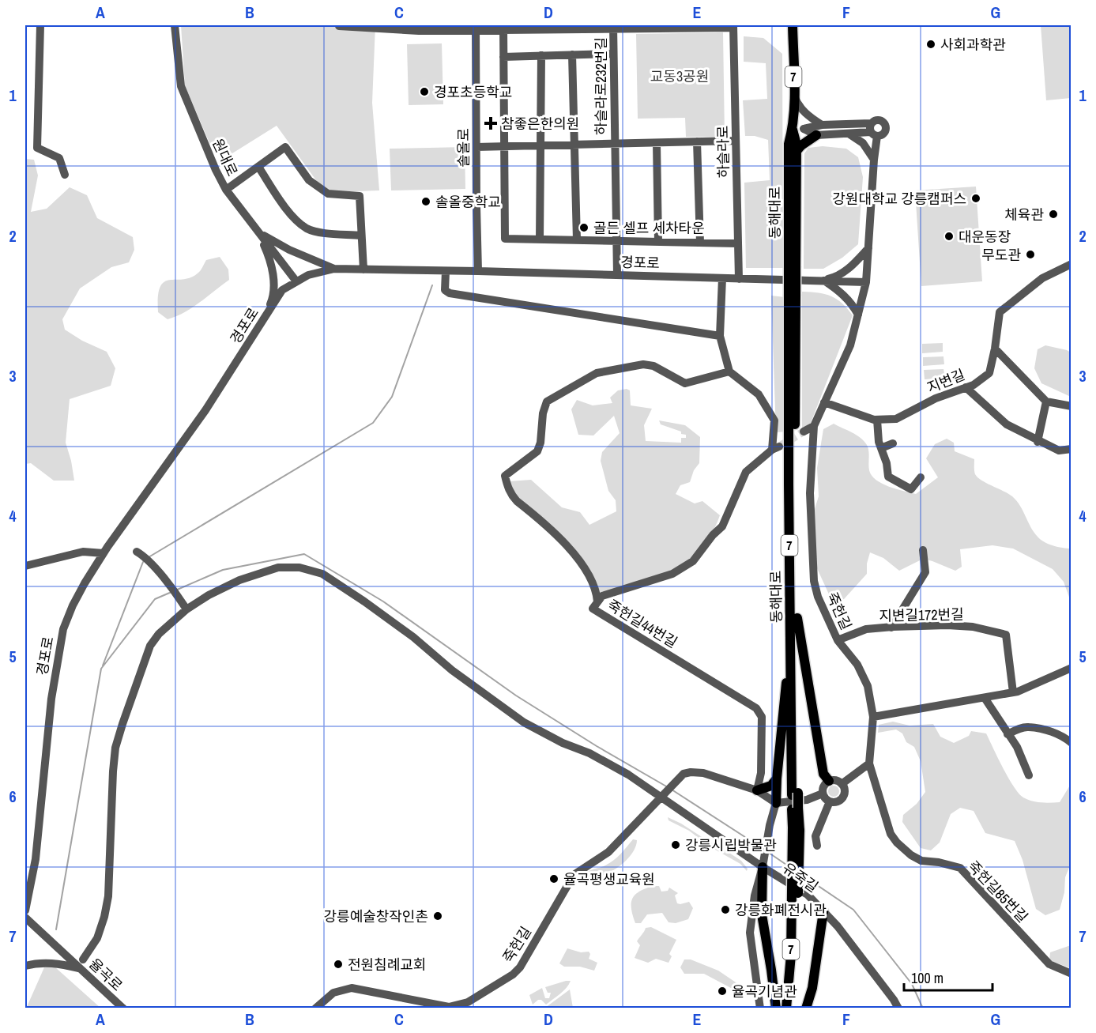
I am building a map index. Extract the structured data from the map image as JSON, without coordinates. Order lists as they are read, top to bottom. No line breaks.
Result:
{"streets":{"main road":["7","동해대로"],"street":["하슬라로232번길","솔올로","하슬라로","원대로","경포로","지변길","죽헌길","지변길172번길","죽헌길44번길","유죽길","죽헌길85번길","율곡로"]},"crossings":[["하슬라로232번길","솔올로"],["하슬라로232번길","하슬라로"],["하슬라로232번길","경포로"],["솔올로","경포로"],["하슬라로","경포로"],["원대로","경포로"],["죽헌길","지변길172번길"],["죽헌길","죽헌길44번길"],["죽헌길","유죽길"],["죽헌길","죽헌길85번길"]],"parks":["교동3공원"],"places":{"other":["사회과학관","경포초등학교","강원대학교 강릉캠퍼스","솔올중학교","체육관","골든 셀프 세차타운","대운동장","무도관","강릉시립박물관","율곡평생교육원","강릉화폐전시관","강릉예술창작인촌","전원침례교회","율곡기념관"],"health":["참좋은한의원"]},"scale_bar":"100 m","grid":{"columns":["A","B","C","D","E","F","G"],"rows":["1","2","3","4","5","6","7"]}}
